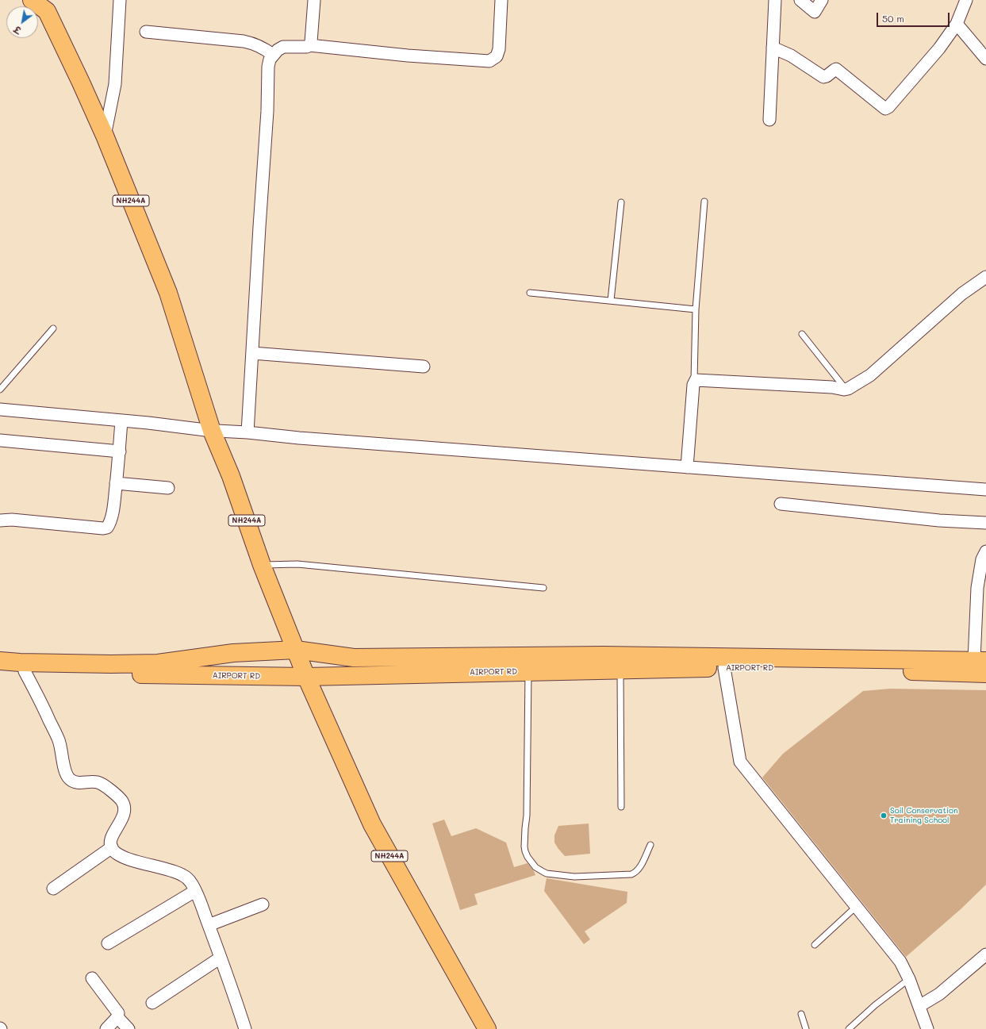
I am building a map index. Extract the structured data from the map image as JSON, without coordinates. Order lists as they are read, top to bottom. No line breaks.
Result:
{"streets":{"main road":["NH244A","AIRPORT RD"]},"crossings":[["NH244A","AIRPORT RD"]],"places":["Soil Conservation Training School"],"scale_bar":"50 m","north":"bottom left"}
